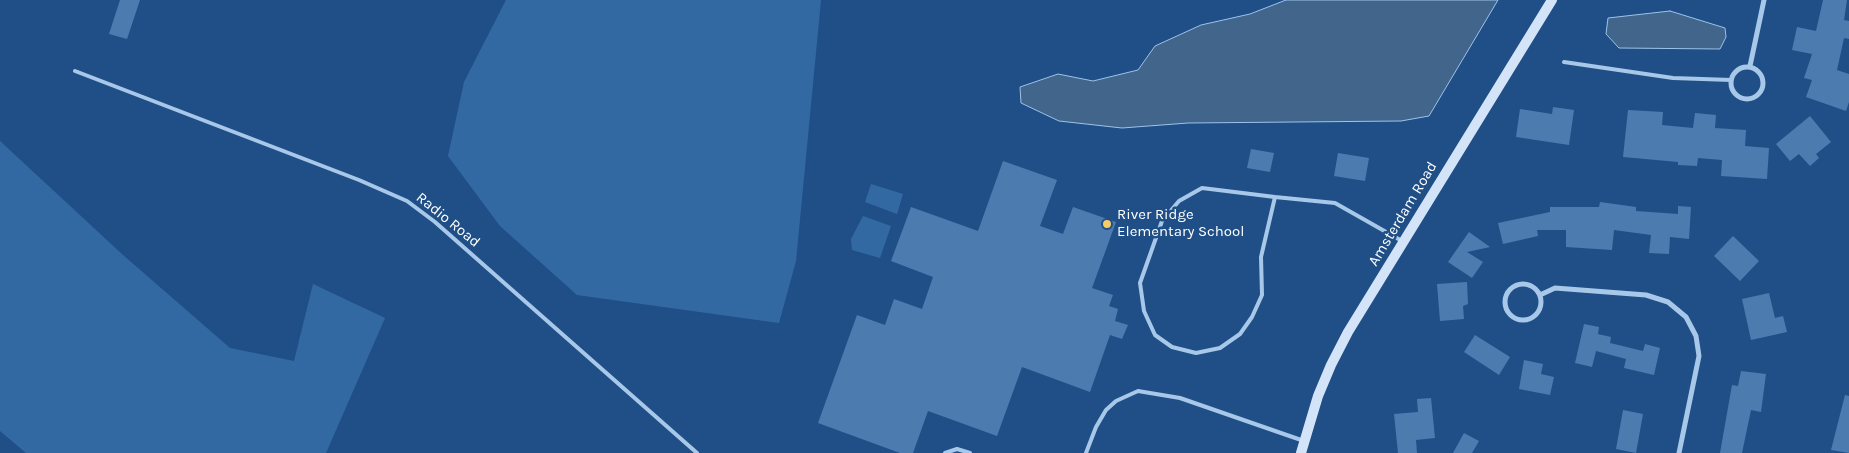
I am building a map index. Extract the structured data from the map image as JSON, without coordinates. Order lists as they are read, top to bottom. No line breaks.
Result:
{"streets":{"main road":["Amsterdam Road"],"lane":["Radio Road"]},"places":["River Ridge Elementary School"]}
